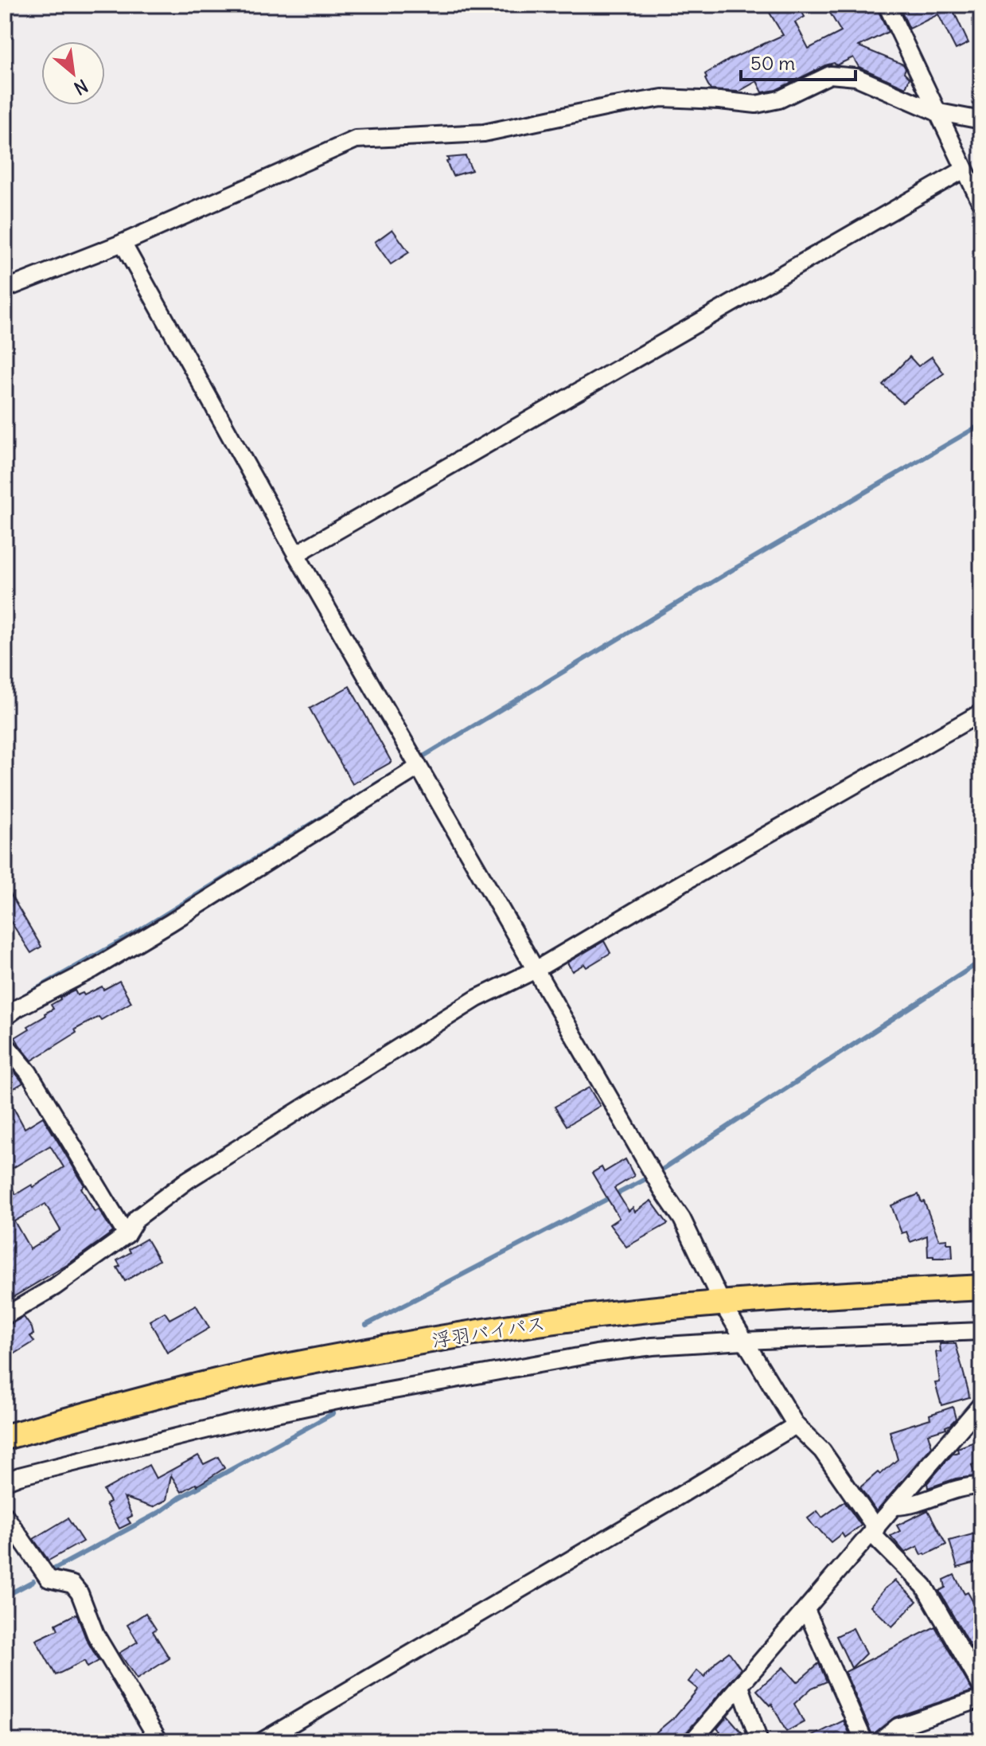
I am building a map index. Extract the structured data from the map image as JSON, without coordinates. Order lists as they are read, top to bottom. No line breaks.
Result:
{"streets":{"highway":["浮羽バイパス"]},"scale_bar":"50 m","north":"bottom right"}
